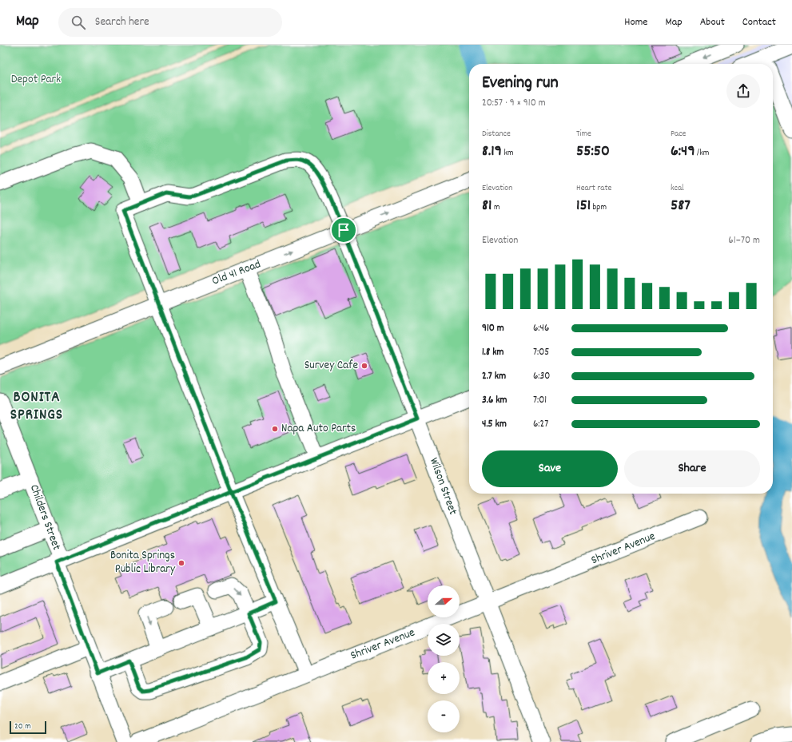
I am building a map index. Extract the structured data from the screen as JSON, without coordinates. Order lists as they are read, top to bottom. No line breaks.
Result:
{"streets":{"street":["Old 41 Road","Wilson Street","Childers Street","Shriver Avenue"]},"crossings":[["Old 41 Road","Wilson Street"],["Wilson Street","Shriver Avenue"]],"districts":["BONITA SPRINGS"],"parks":["Depot Park"],"places":["Survey Cafe","Napa Auto Parts","Bonita Springs Public Library"],"scale_bar":"20 m","north":"right","page":{"header":"Map","search":"Search here","nav":["Home","Map","About","Contact"],"heading":["Evening run","20:57 · 9 × 910 m"],"stats":[["Distance","8.19 km"],["Time","55:50"],["Pace","6:49 /km"],["Elevation","81 m"],["Heart rate","151 bpm"],["kcal","587"]],"chart":["Elevation","61–70 m"],"list":[{"name":"910 m","note":"6:46"},{"name":"1.8 km","note":"7:05"},{"name":"2.7 km","note":"6:30"},{"name":"3.6 km","note":"7:01"},{"name":"4.5 km","note":"6:27"}],"buttons":["Save","Share"],"map_buttons":["+","−"],"scale":"20 m"}}
